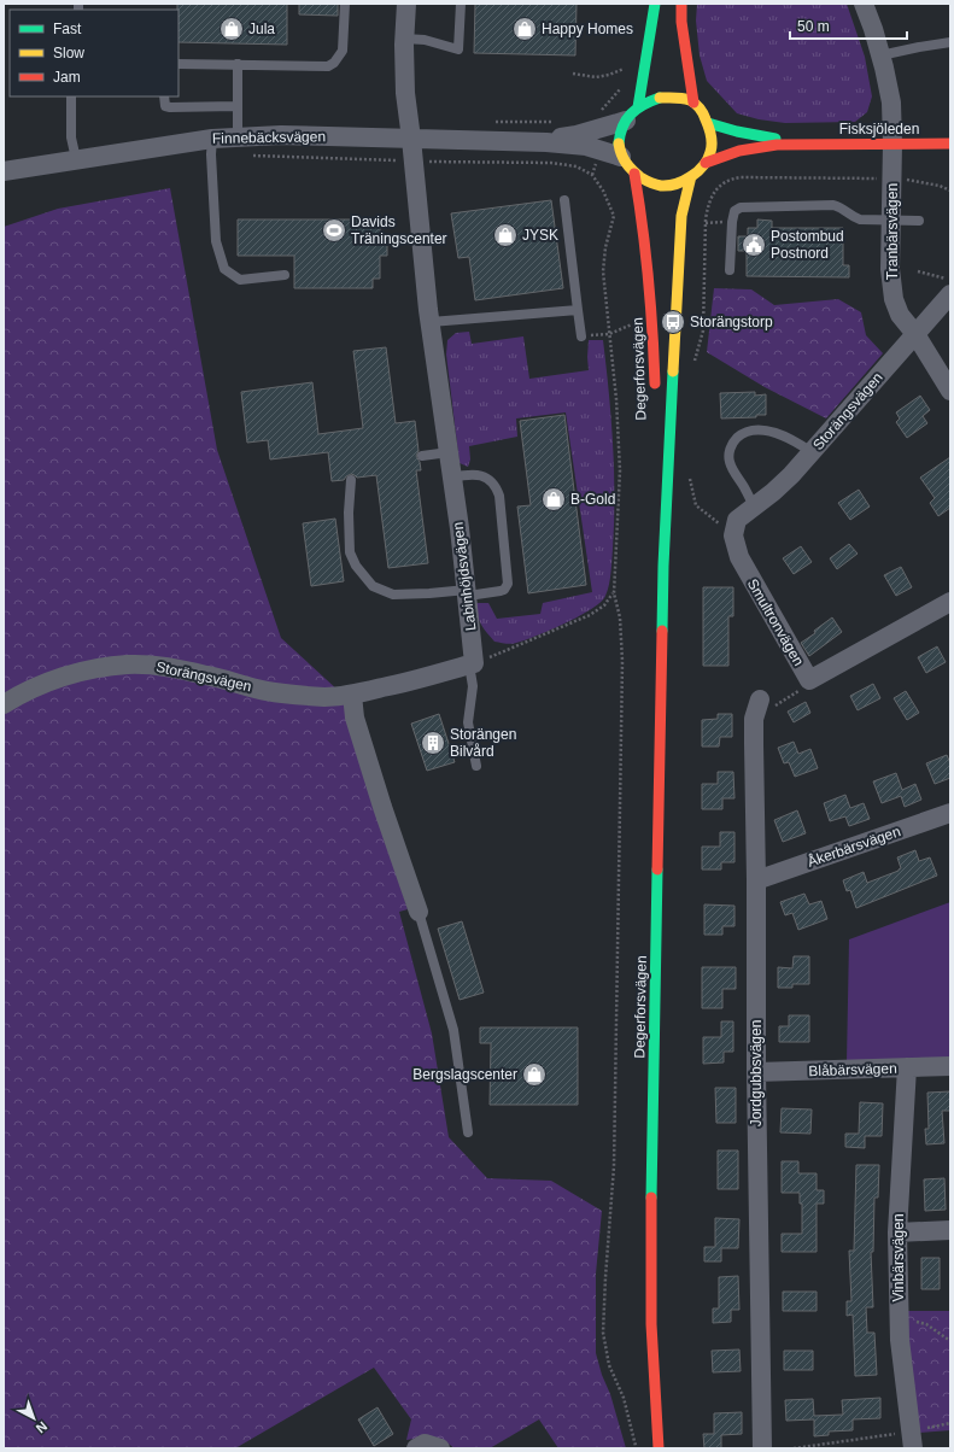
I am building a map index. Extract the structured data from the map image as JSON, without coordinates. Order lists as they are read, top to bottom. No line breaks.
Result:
{"streets":{"main road":["Fisksjöleden","Degerforsvägen"],"street":["Finnebäcksvägen","Tranbärsvägen","Storängsvägen","Labinhöjdsvägen","Smultronvägen","Åkerbärsvägen","Blåbärsvägen","Jordgubbsvägen","Vinbärsvägen"]},"crossings":[["Fisksjöleden","Finnebäcksvägen"],["Fisksjöleden","Tranbärsvägen"],["Fisksjöleden","Degerforsvägen"],["Finnebäcksvägen","Degerforsvägen"],["Finnebäcksvägen","Labinhöjdsvägen"],["Tranbärsvägen","Storängsvägen"],["Storängsvägen","Smultronvägen"],["Åkerbärsvägen","Jordgubbsvägen"],["Blåbärsvägen","Jordgubbsvägen"],["Blåbärsvägen","Vinbärsvägen"]],"places":{"shop":["Jula","Happy Homes","JYSK","B-Gold","Bergslagscenter"],"sports":["Davids Träningscenter"],"public building":["Postombud Postnord"],"bus stop":["Storängstorp"],"building":["Storängen Bilvård"]},"legend":["Fast","Slow","Jam"],"scale_bar":"50 m","north":"bottom right"}
